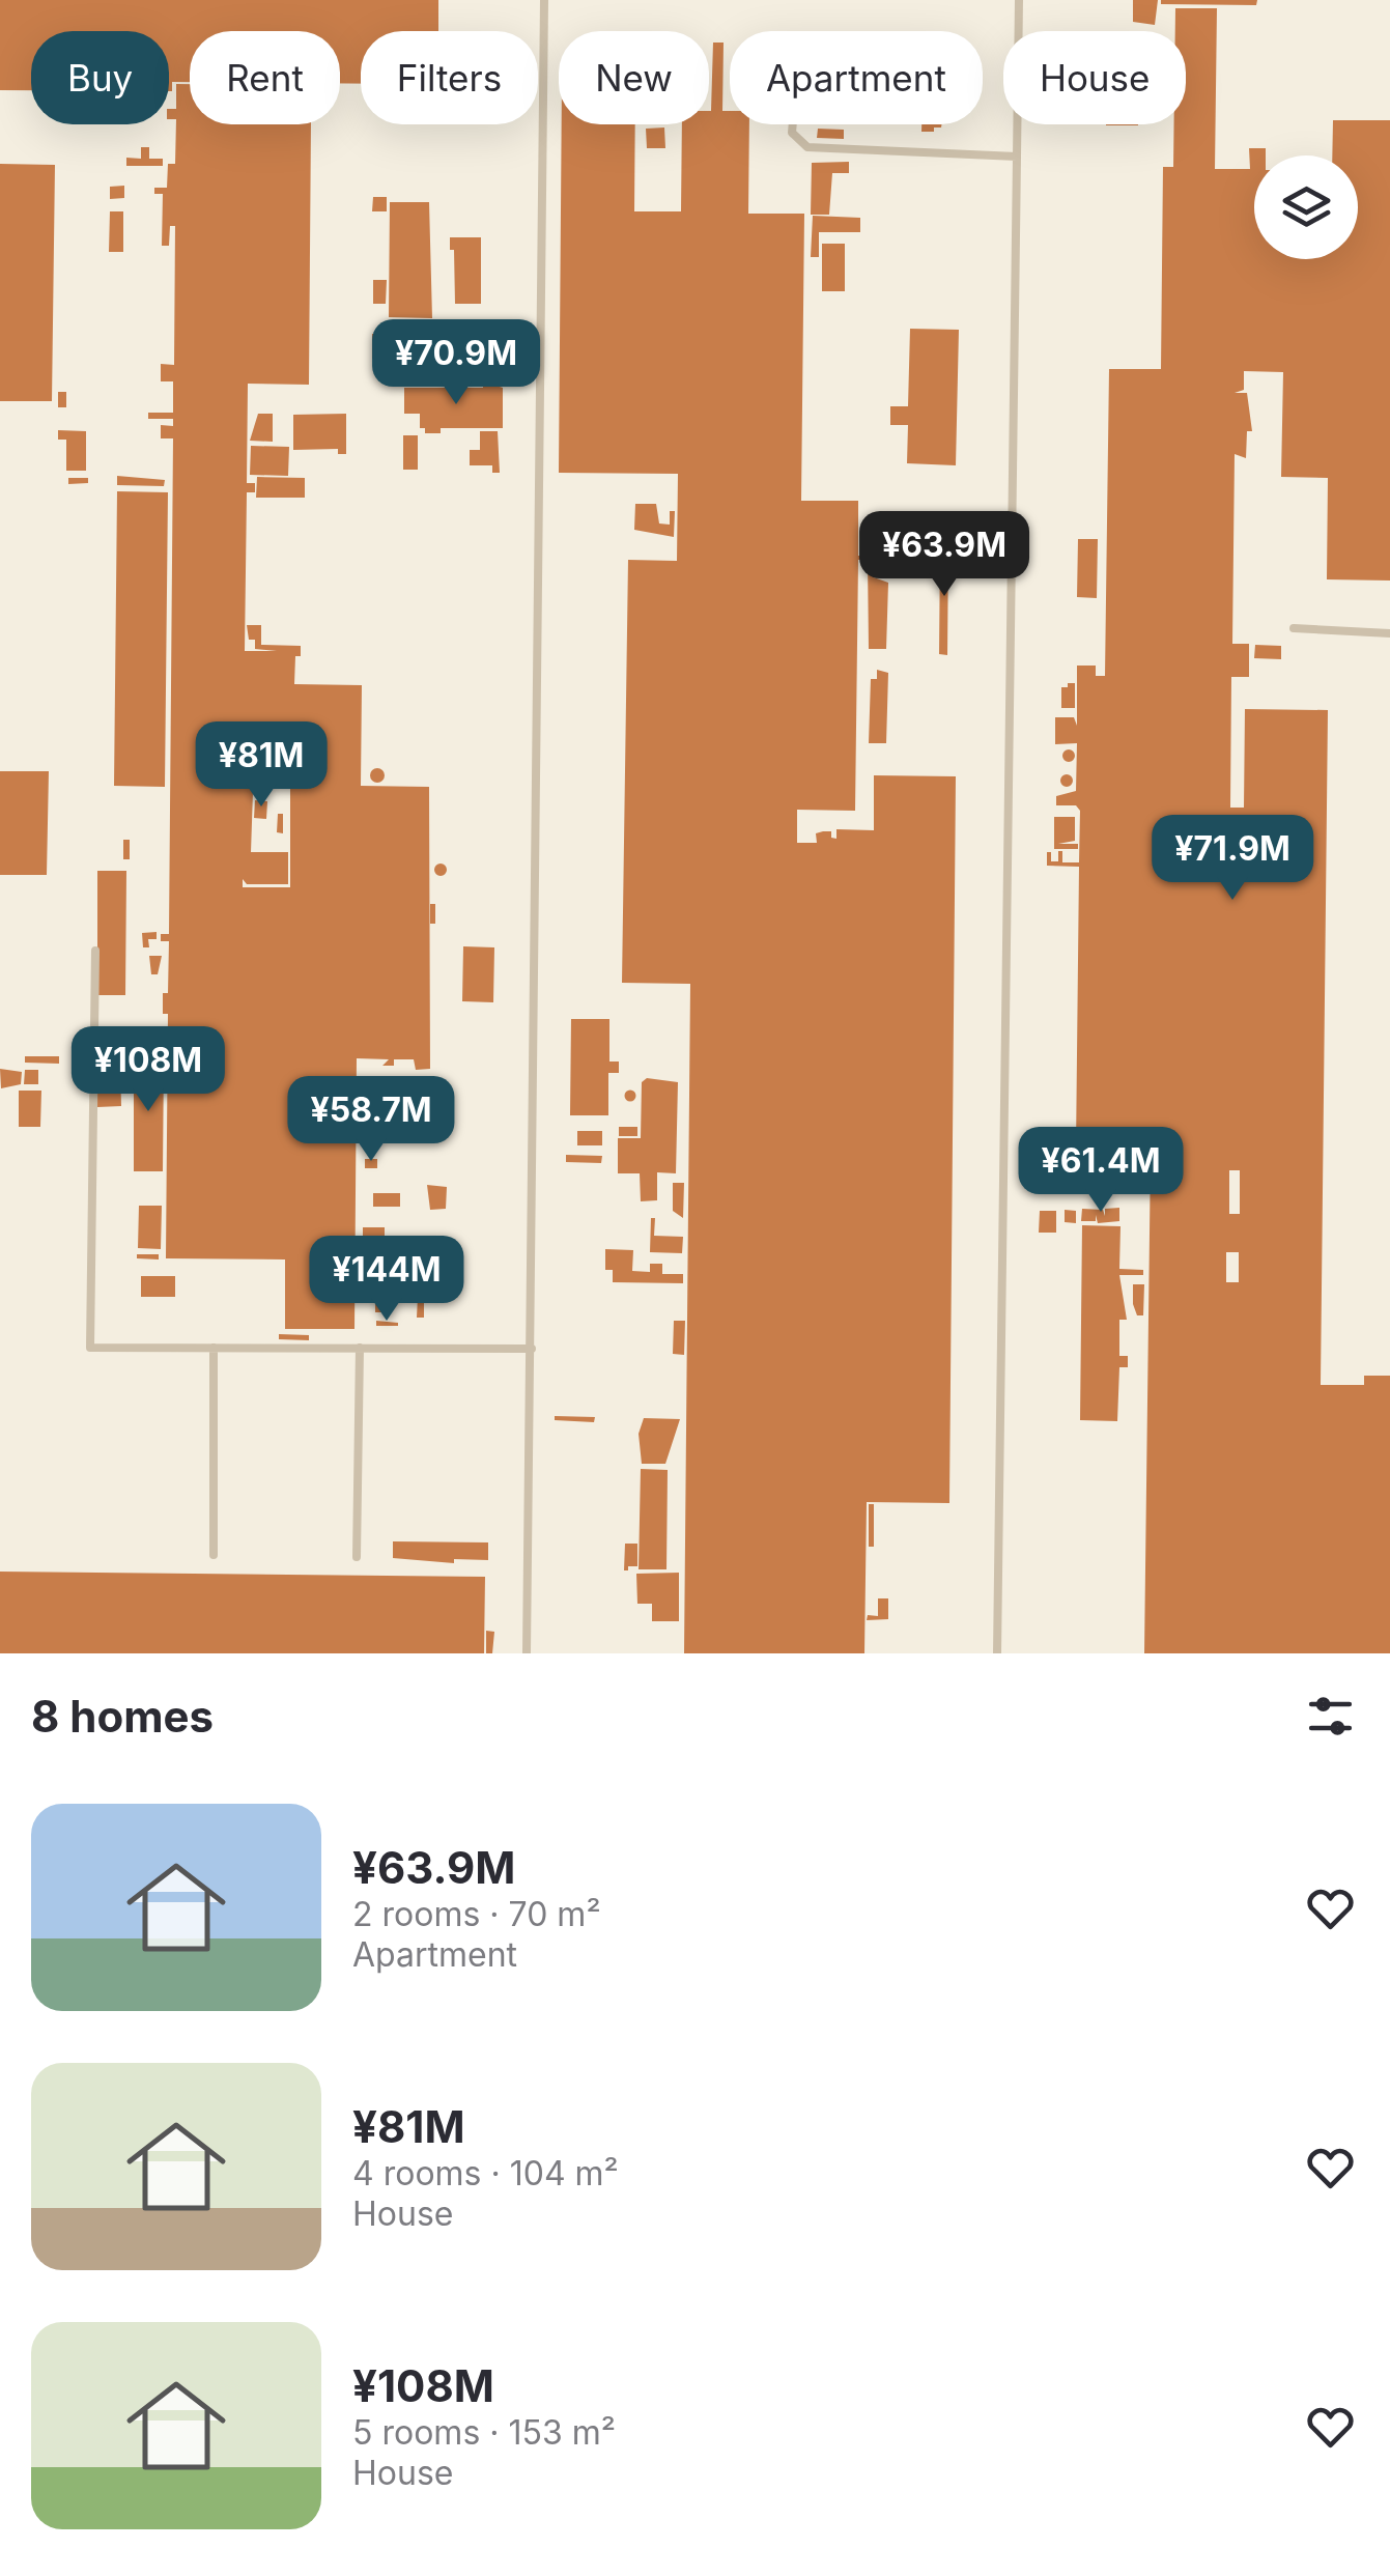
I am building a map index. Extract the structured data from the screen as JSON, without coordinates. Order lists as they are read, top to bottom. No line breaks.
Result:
{"page":{"chip":["Buy","Rent","Filters","New","Apartment","House"],"price":["¥70.9M","¥63.9M","¥81M","¥71.9M","¥108M","¥58.7M","¥61.4M","¥144M"],"heading":"8 homes","list":[{"name":"¥63.9M","note":"2 rooms · 70 m² · Apartment"},{"name":"¥81M","note":"4 rooms · 104 m² · House"},{"name":"¥108M","note":"5 rooms · 153 m² · House"}]}}
